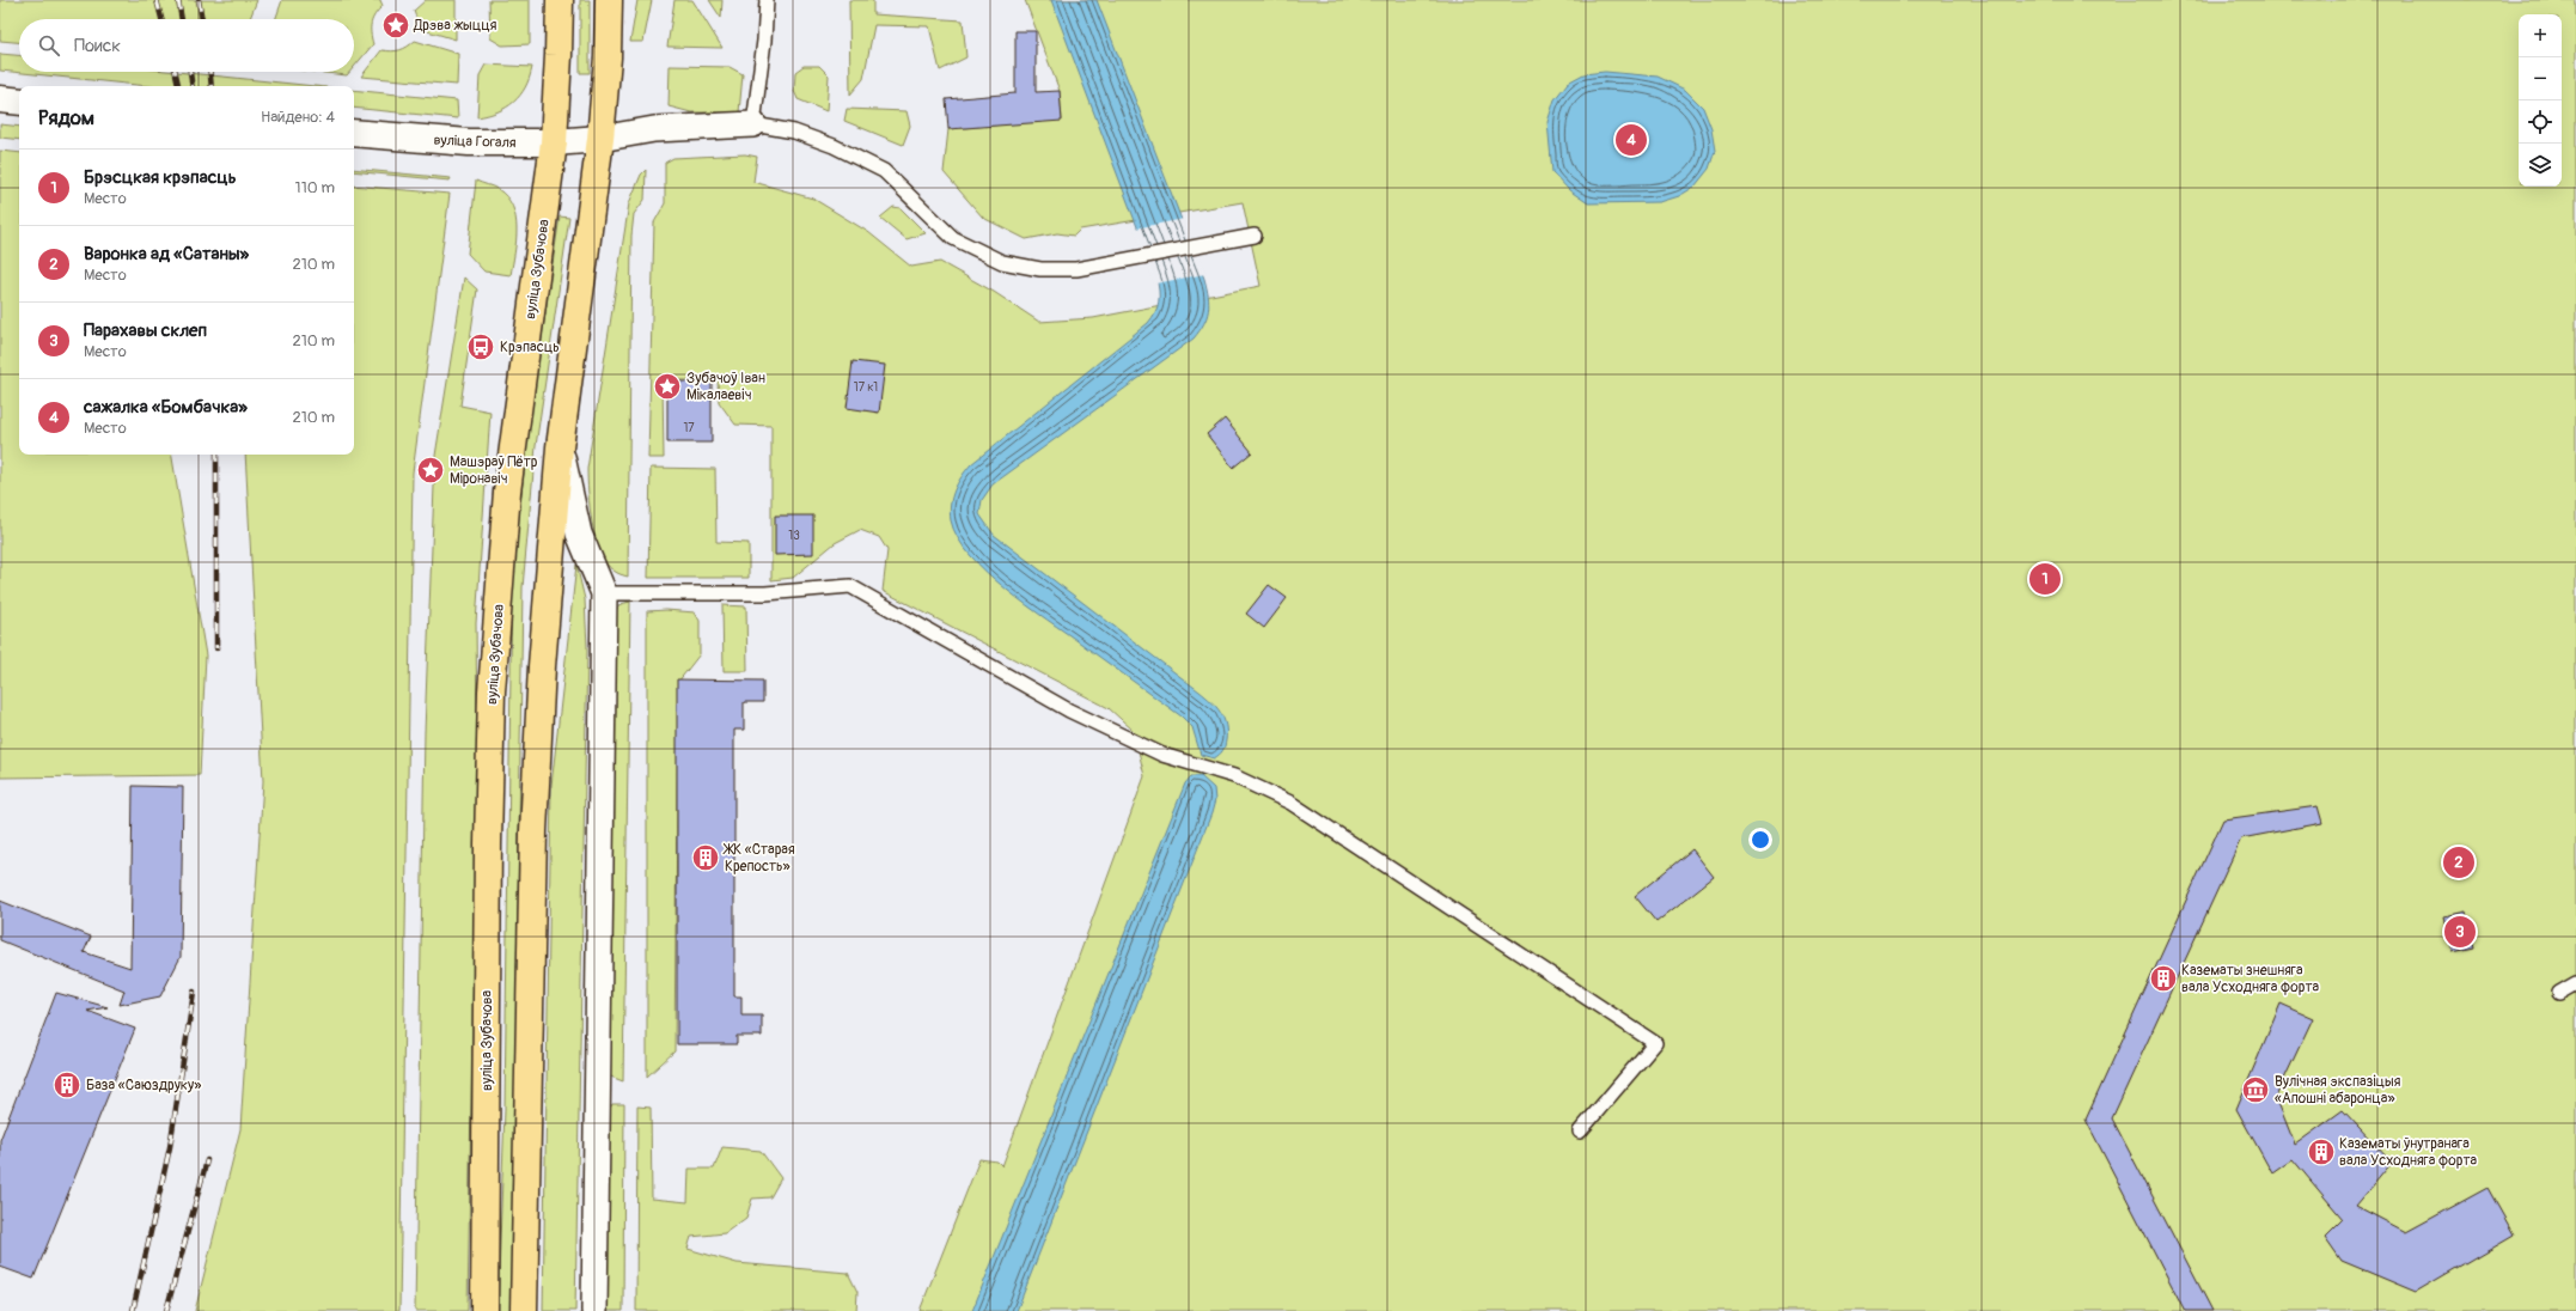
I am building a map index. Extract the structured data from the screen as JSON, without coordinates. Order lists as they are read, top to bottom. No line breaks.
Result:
{"streets":{"highway":["вуліца Зубачова"],"main road":["вуліца Гогаля"]},"crossings":[["вуліца Гогаля","вуліца Зубачова"]],"places":{"place":["Дрэва жыцця","Зубачоў Іван Мікалаевіч","Машэраў Пётр Міронавіч"],"bus stop":["Крэпасць"],"building":["ЖК «Старая Крепость»","Казематы знешняга вала Усходняга форта","База «Саюздруку»","Казематы ўнутранага вала Усходняга форта"],"museum":["Вулічная экспазіцыя «Апошні абаронца»"]},"house_numbers":["17 к1","17","13"],"page":{"map_buttons":["+","−"],"search":"Поиск","heading":["Рядом","Найдено: 4"],"pins":["4","1","2","3"],"list":[{"mark":"1","name":"Брэсцкая крэпасць","note":"Место","value":"110 m"},{"mark":"2","name":"Варонка ад «Сатаны»","note":"Место","value":"210 m"},{"mark":"3","name":"Парахавы склеп","note":"Место","value":"210 m"},{"mark":"4","name":"сажалка «Бомбачка»","note":"Место","value":"210 m"}]}}
